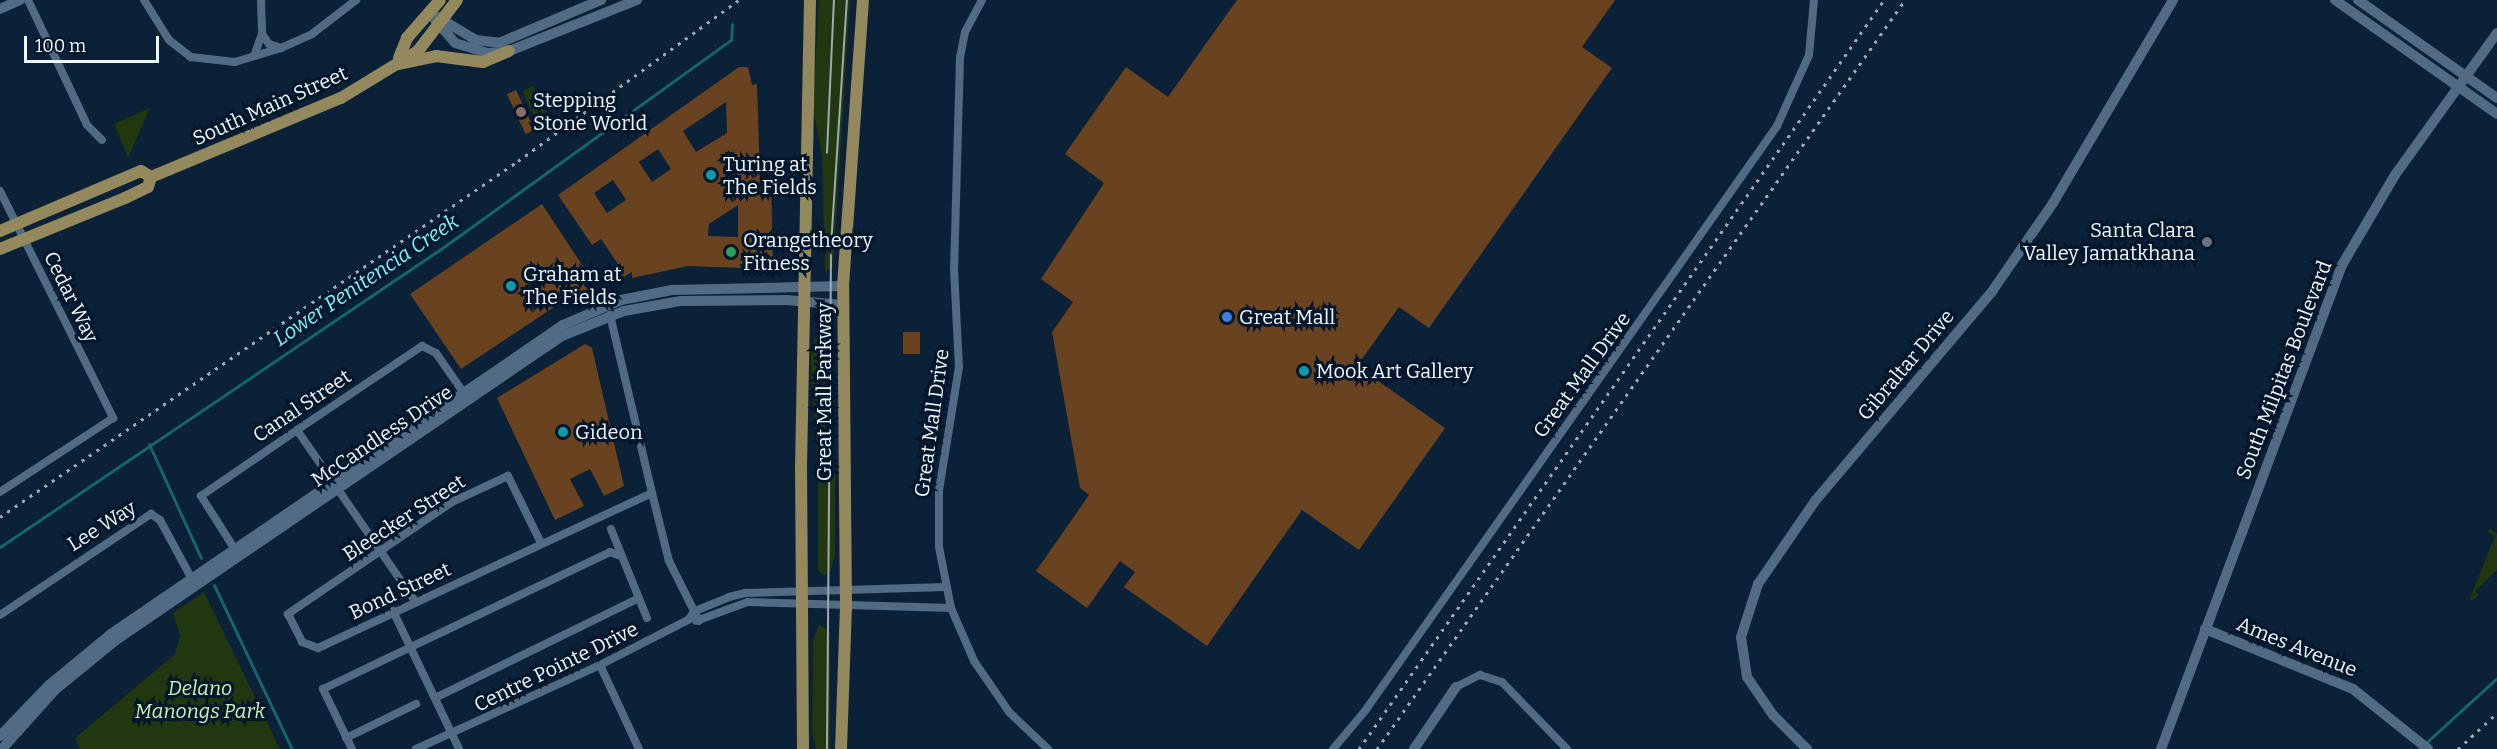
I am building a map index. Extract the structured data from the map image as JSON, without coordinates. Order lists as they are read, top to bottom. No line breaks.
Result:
{"streets":{"main road":["South Main Street","Gibraltar Drive","South Milpitas Boulevard","Great Mall Parkway","McCandless Drive","Ames Avenue"],"street":["Cedar Way","Great Mall Drive","Canal Street","Bleecker Street","Lee Way","Bond Street","Centre Pointe Drive"]},"crossings":[["South Main Street","Cedar Way"],["South Milpitas Boulevard","Ames Avenue"],["Great Mall Parkway","McCandless Drive"],["Canal Street","McCandless Drive"],["McCandless Drive","Lee Way"],["Bleecker Street","Bond Street"]],"water":["Lower Penitencia Creek"],"parks":["Delano Manongs Park"],"places":["Stepping Stone World","Turing at The Fields","Santa Clara Valley Jamatkhana","Orangetheory Fitness","Graham at The Fields","Great Mall","Mook Art Gallery","Gideon"],"scale_bar":"100 m"}
